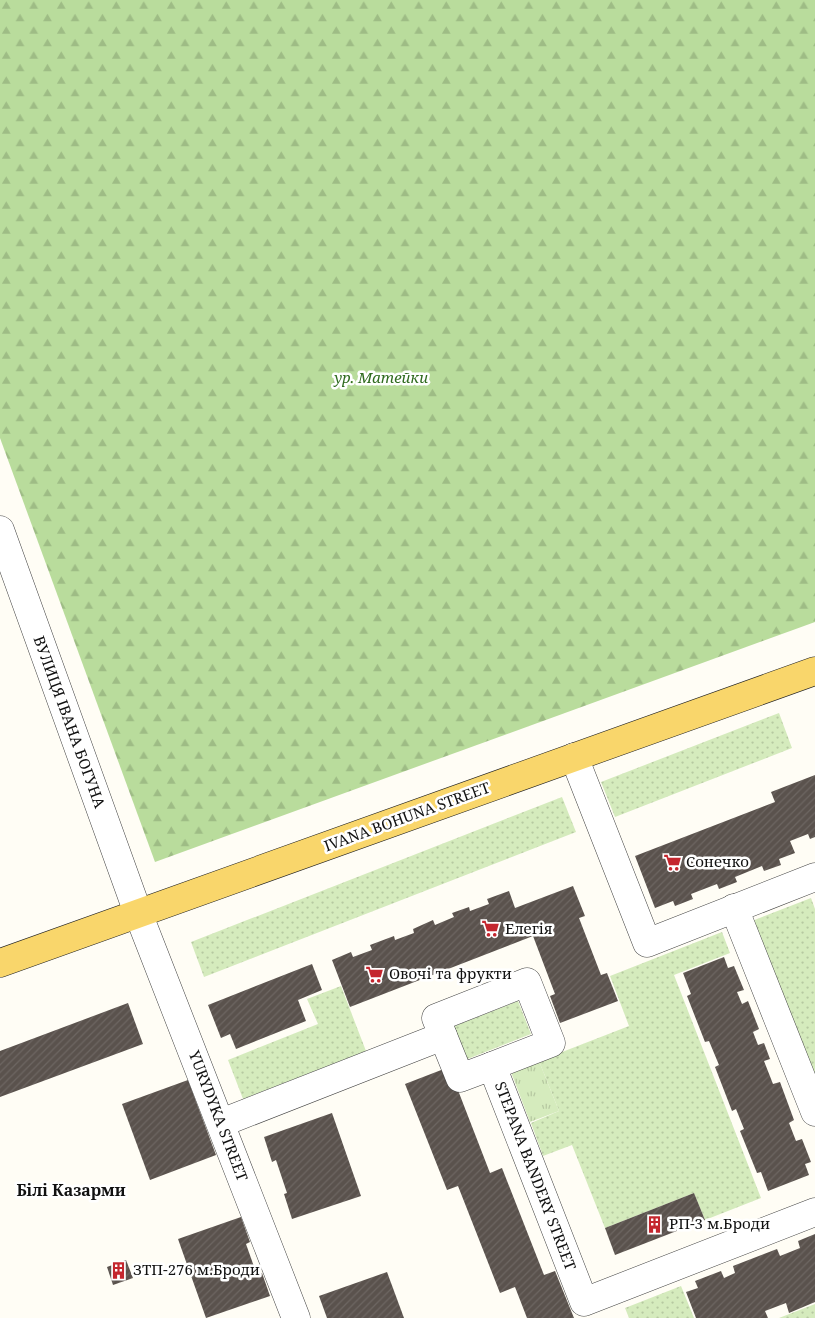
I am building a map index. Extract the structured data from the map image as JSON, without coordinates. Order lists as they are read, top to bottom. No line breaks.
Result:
{"streets":{"main road":["IVANA BOHUNA STREET"],"street":["ВУЛИЦЯ ІВАНА БОГУНА","YURYDYKA STREET","STEPANA BANDERY STREET"]},"crossings":[["ВУЛИЦЯ ІВАНА БОГУНА","IVANA BOHUNA STREET"],["ВУЛИЦЯ ІВАНА БОГУНА","YURYDYKA STREET"],["IVANA BOHUNA STREET","YURYDYKA STREET"]],"districts":["Білі Казарми"],"parks":["ур. Матейки"],"places":{"supermarket":["Сонечко","Елегія","Овочі та фрукти"],"building":["РП-3 м.Броди","ЗТП-276 м.Броди"]}}
